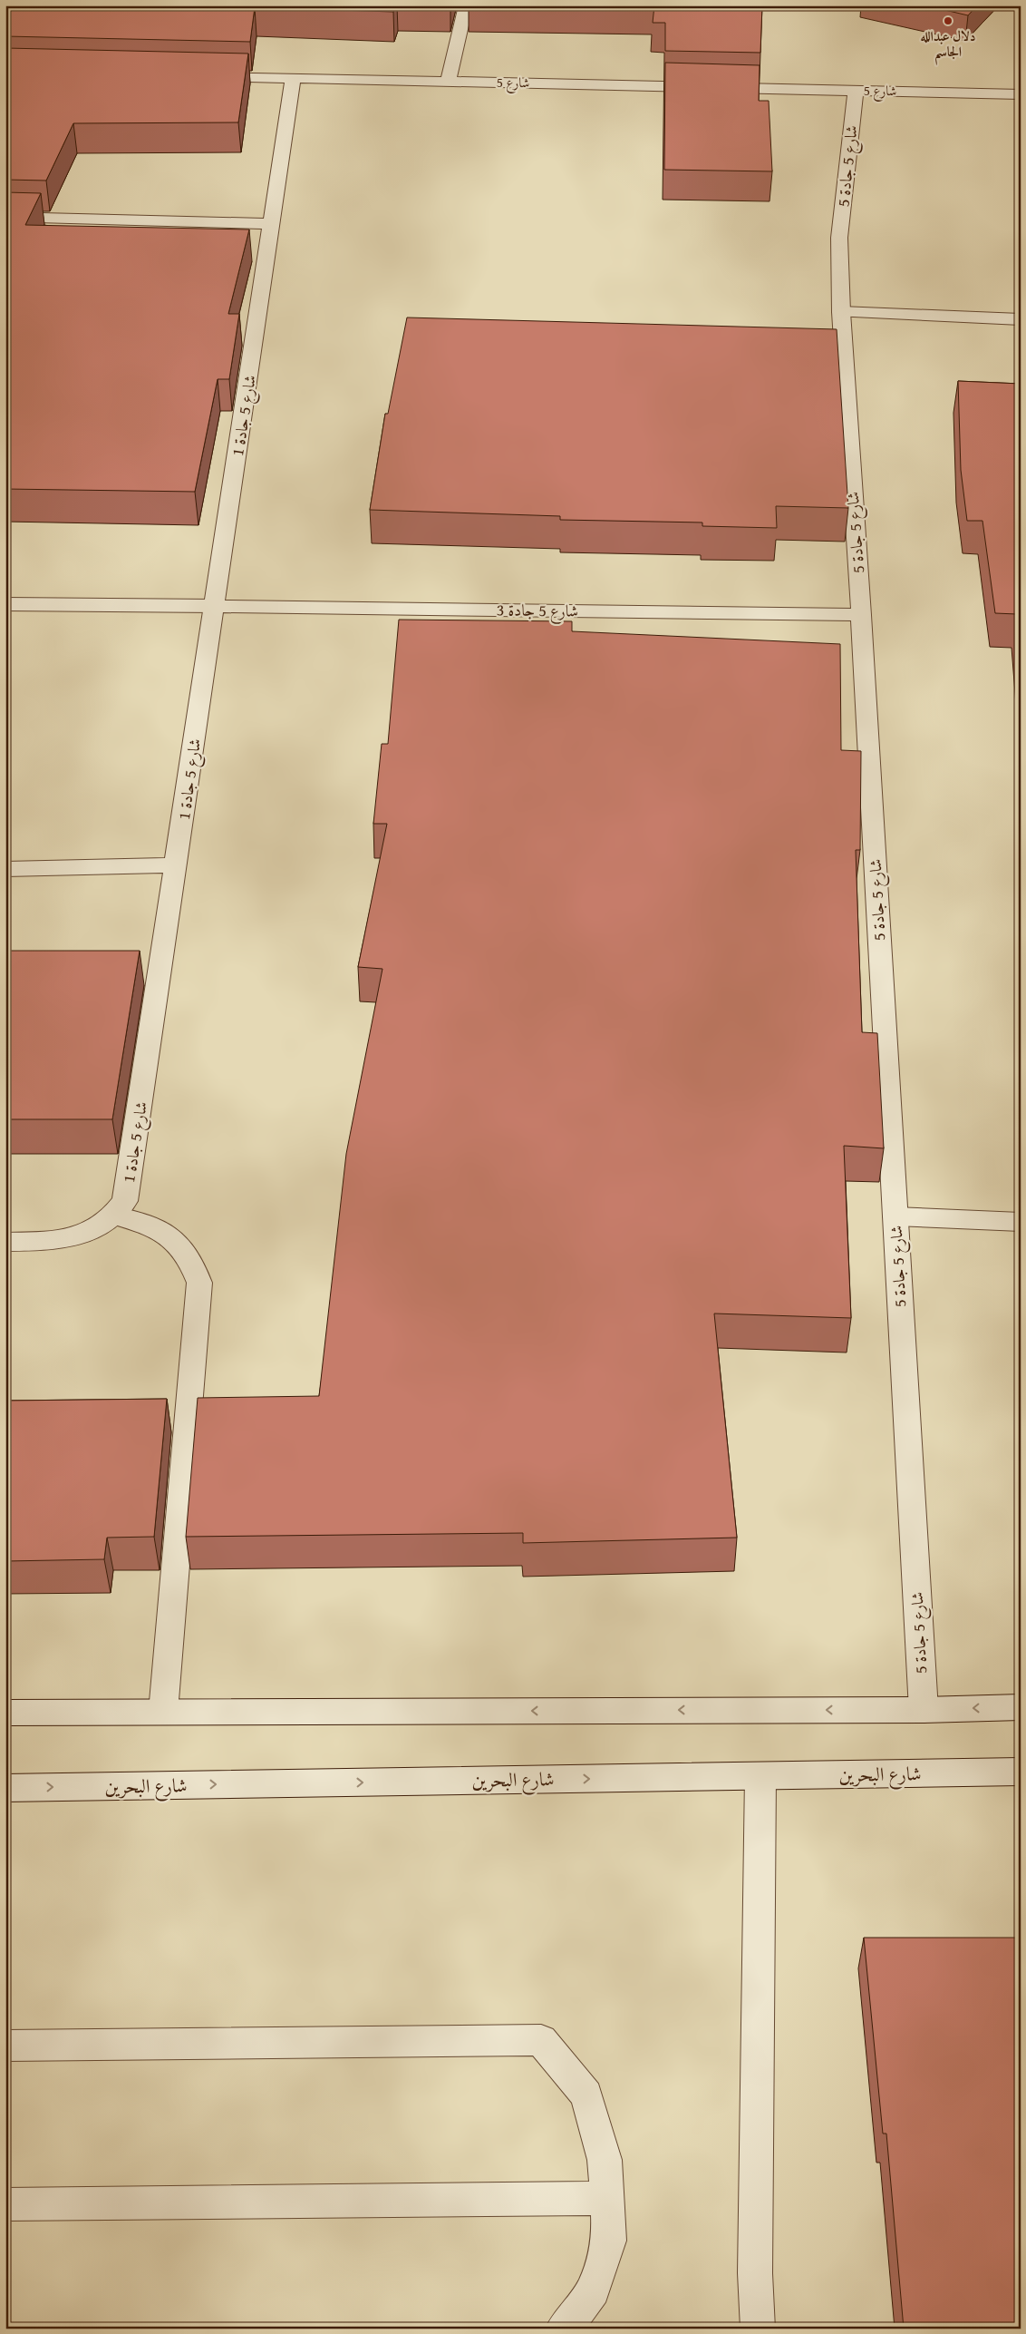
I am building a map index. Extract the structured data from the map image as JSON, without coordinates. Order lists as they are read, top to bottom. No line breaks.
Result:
{"streets":{"street":["شارع 5","شارع 5 جادة 5","شارع 5 جادة 1","شارع 5 جادة 3","شارع البحرين"]},"crossings":[["شارع 5","شارع 5 جادة 5"],["شارع 5","شارع 5 جادة 1"],["شارع 5 جادة 5","شارع 5 جادة 3"],["شارع 5 جادة 1","شارع 5 جادة 3"]],"places":["دلال عبدالله الجاسم"]}
